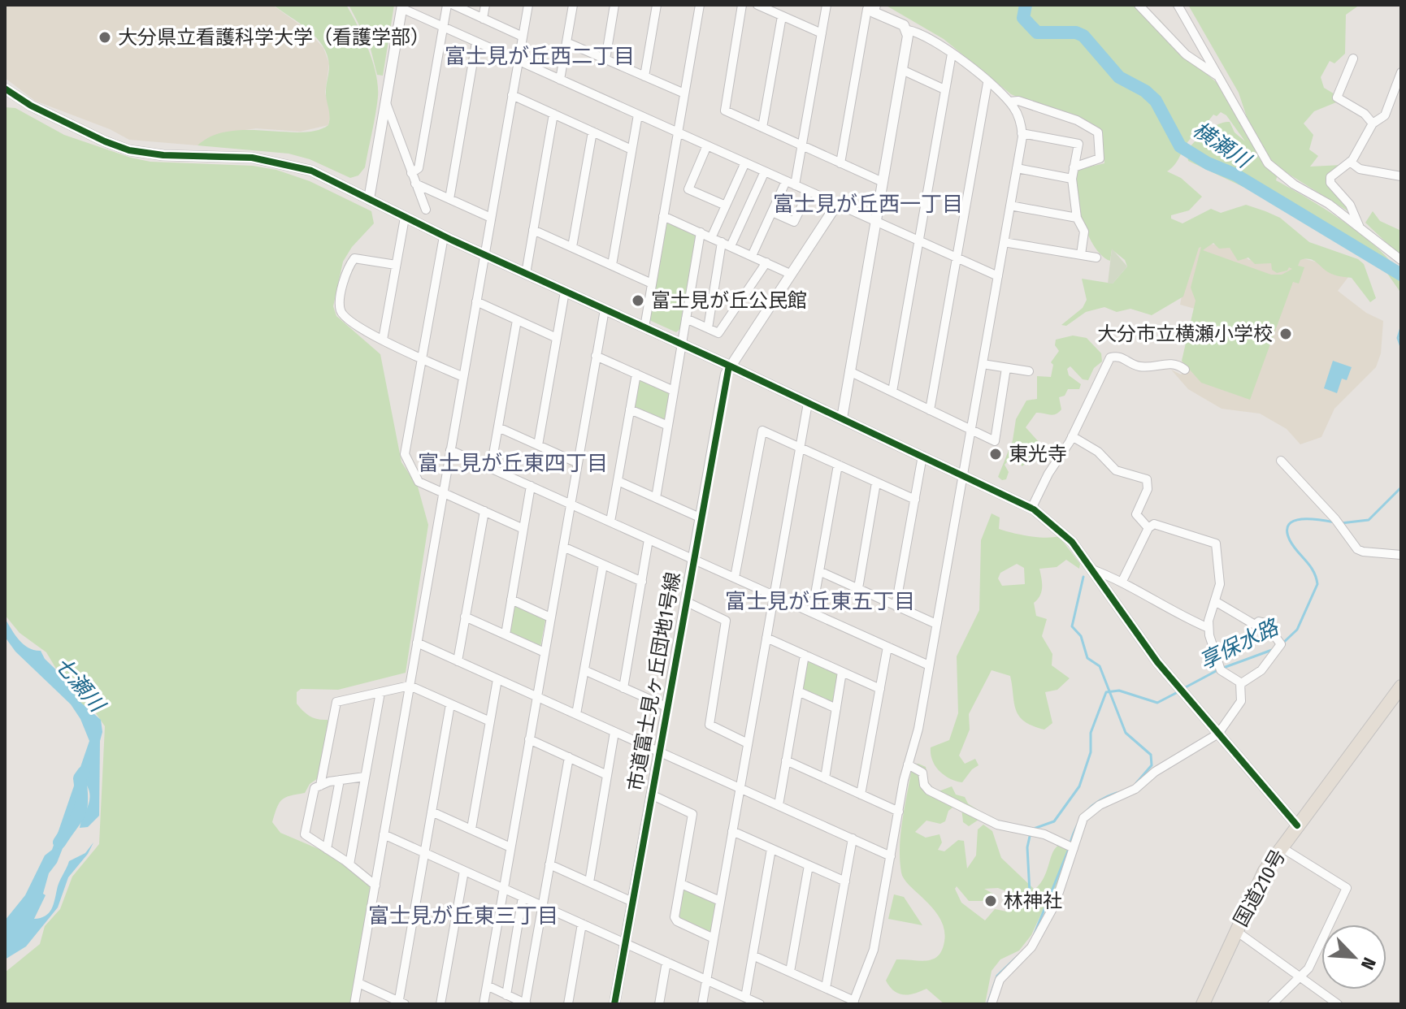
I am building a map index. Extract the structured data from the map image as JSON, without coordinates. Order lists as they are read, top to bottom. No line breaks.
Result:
{"streets":{"highway":["国道210号"],"street":["市道富士見ヶ丘団地1号線"]},"districts":["富士見が丘西二丁目","富士見が丘西一丁目","富士見が丘東四丁目","富士見が丘東五丁目","富士見が丘東三丁目"],"water":["横瀬川","享保水路","七瀬川"],"places":["大分県立看護科学大学（看護学部）","富士見が丘公民館","大分市立横瀬小学校","東光寺","林神社"],"north":"bottom right"}
